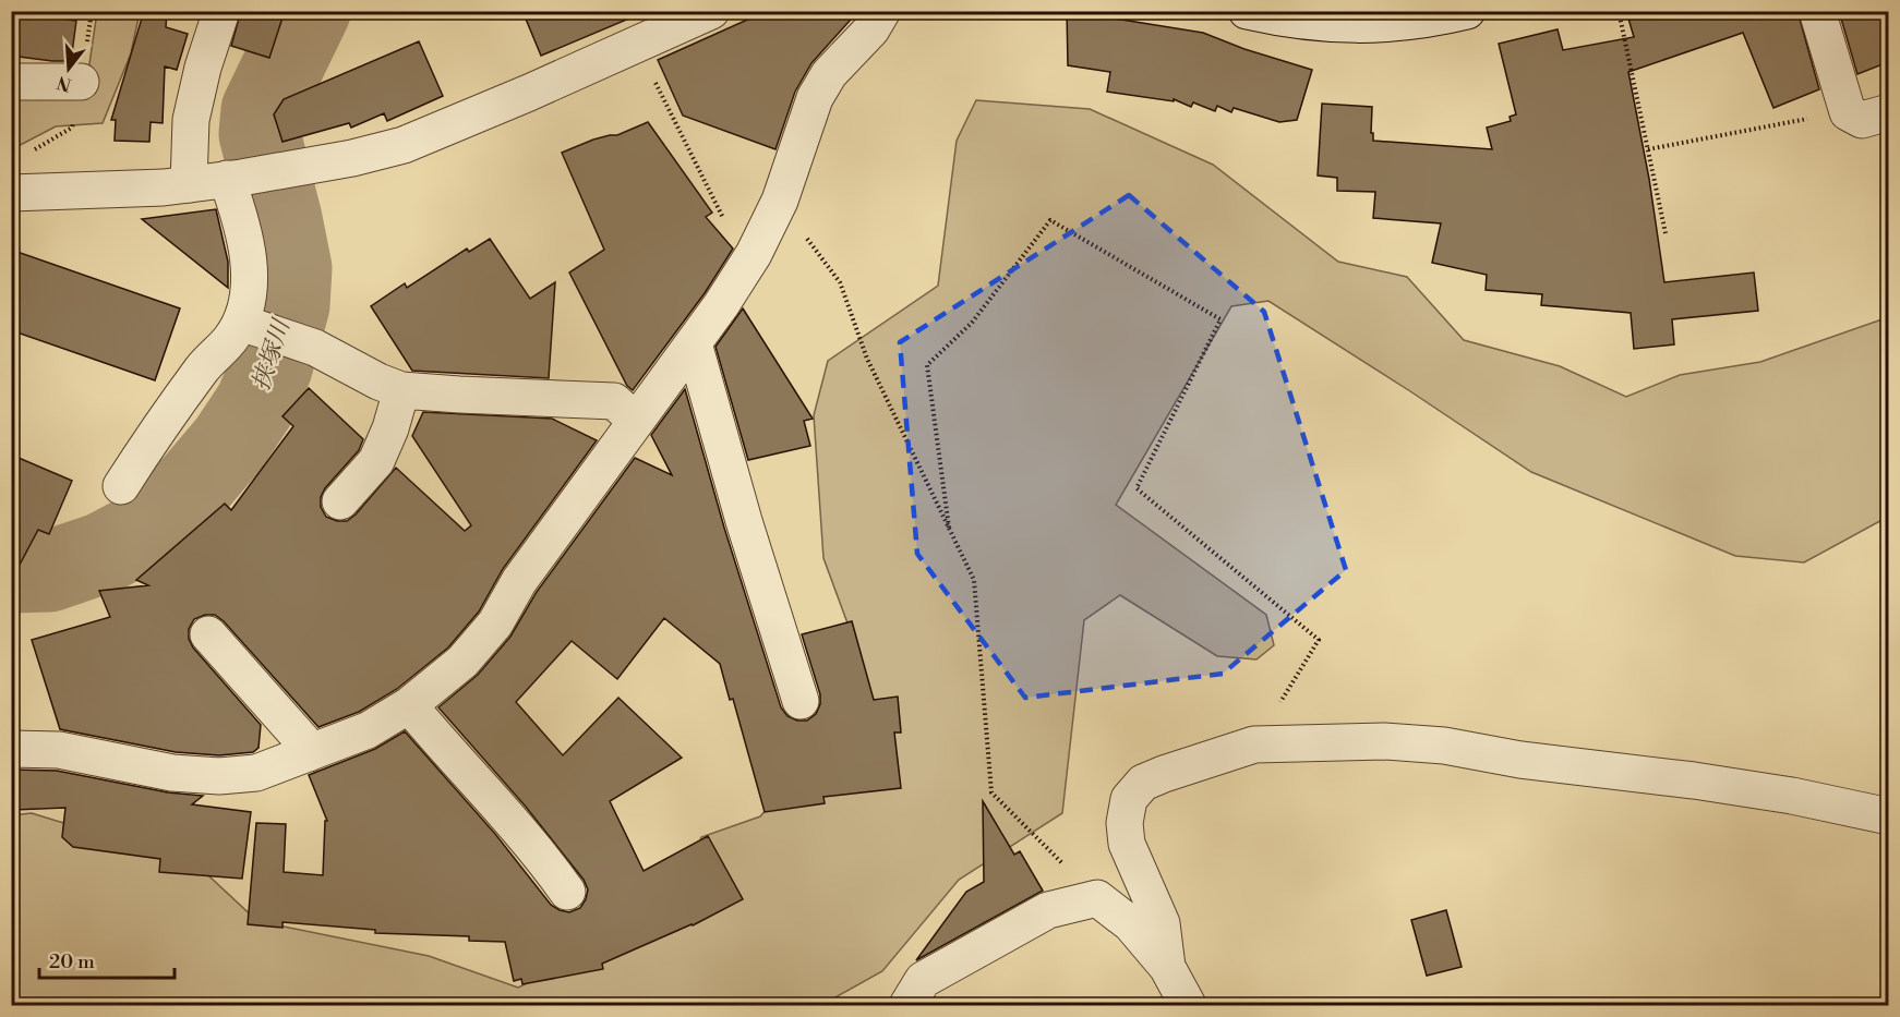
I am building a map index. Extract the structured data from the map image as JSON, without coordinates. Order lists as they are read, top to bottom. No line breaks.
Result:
{"water":["挟塚川"],"scale_bar":"20 m","north":"bottom"}
